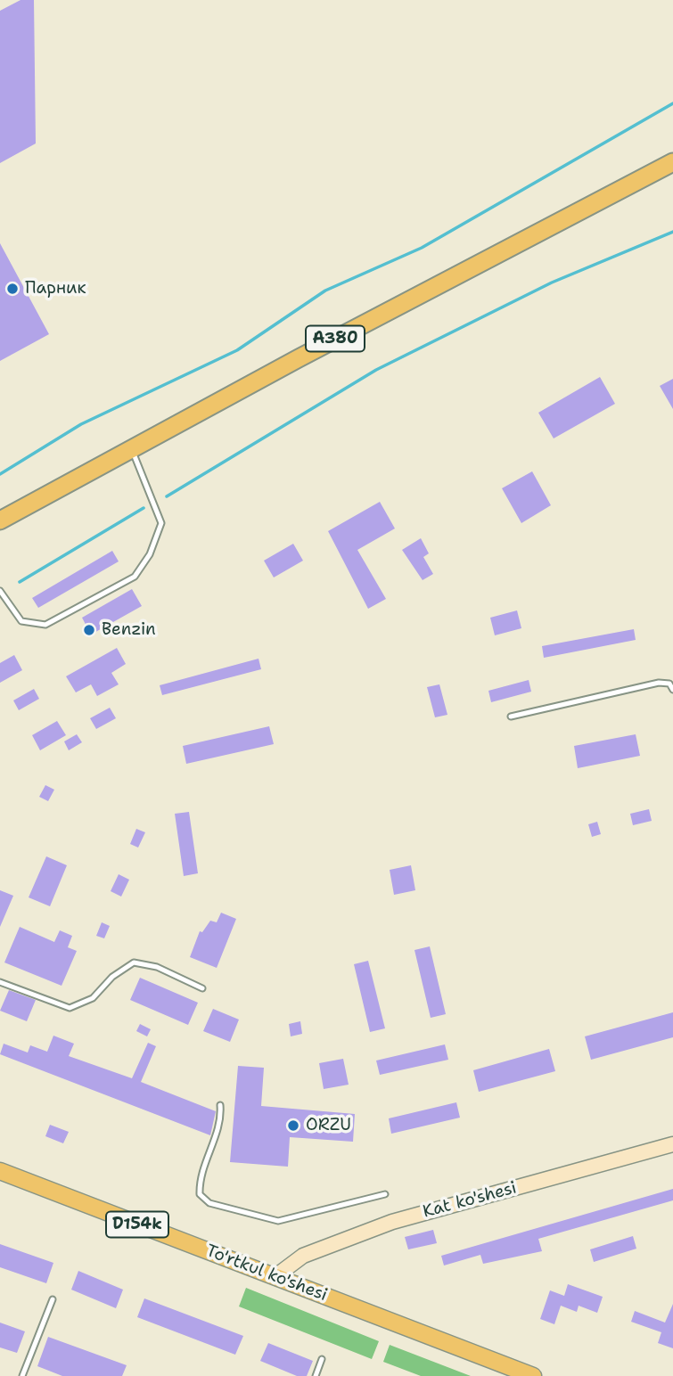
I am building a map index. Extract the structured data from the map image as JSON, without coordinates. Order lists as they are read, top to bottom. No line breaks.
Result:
{"streets":{"highway":["A380"],"main road":["D154k","To'rtkul ko'shesi"],"street":["Kat ko'shesi"]},"crossings":[["Kat ko'shesi","To'rtkul ko'shesi"]],"places":["Парник","Benzin","ORZU"]}
